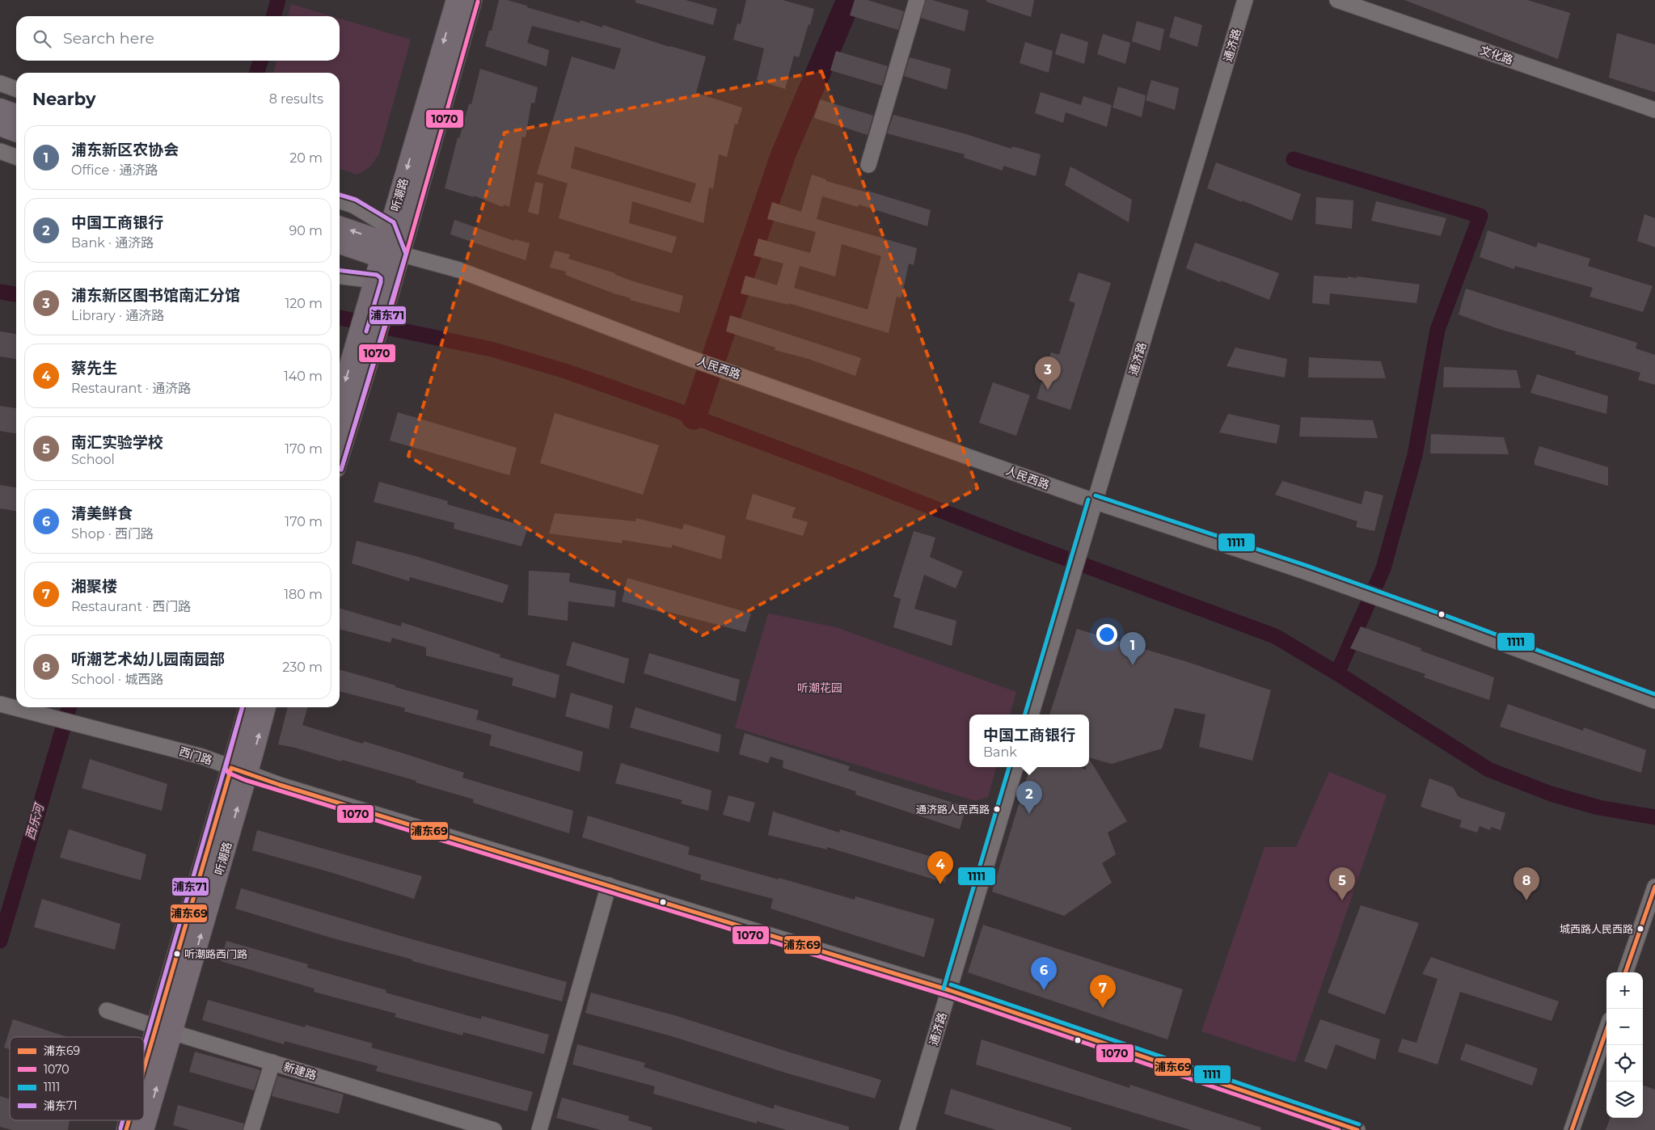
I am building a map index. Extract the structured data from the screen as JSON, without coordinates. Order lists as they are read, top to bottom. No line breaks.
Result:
{"streets":{"main road":["听潮路","人民西路"],"street":["通济路","文化路","西门路","新建路"]},"crossings":[["通济路","人民西路"],["通济路","西门路"],["听潮路","人民西路"],["听潮路","西门路"],["听潮路","新建路"]],"water":["西乐河"],"parks":["听潮花园"],"places":["通济路人民西路","城西路人民西路","听潮路西门路"],"lines":["transit line 1070","transit line 浦东71","transit line 1111","transit line 浦东69"],"legend":["浦东69","1070","1111","浦东71"],"page":{"search":"Search here","heading":["Nearby","8 results"],"list":[{"mark":"1","name":"浦东新区农协会","note":"Office · 通济路","value":"20 m"},{"mark":"2","name":"中国工商银行","note":"Bank · 通济路","value":"90 m"},{"mark":"3","name":"浦东新区图书馆南汇分馆","note":"Library · 通济路","value":"120 m"},{"mark":"4","name":"蔡先生","note":"Restaurant · 通济路","value":"140 m"},{"mark":"5","name":"南汇实验学校","note":"School","value":"170 m"},{"mark":"6","name":"清美鲜食","note":"Shop · 西门路","value":"170 m"},{"mark":"7","name":"湘聚楼","note":"Restaurant · 西门路","value":"180 m"},{"mark":"8","name":"听潮艺术幼儿园南园部","note":"School · 城西路","value":"230 m"}],"pins":["3","1","2","4","5","8","6","7"],"popup":["中国工商银行","Bank"],"map_buttons":["+","−"]}}
